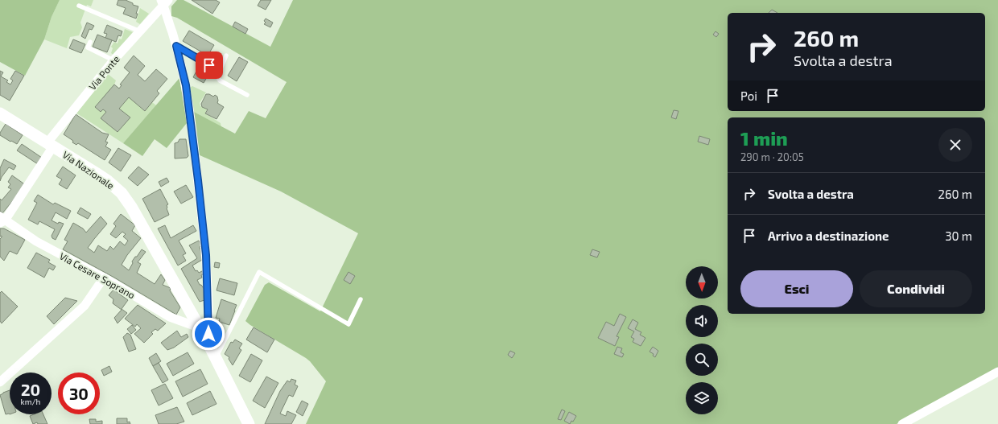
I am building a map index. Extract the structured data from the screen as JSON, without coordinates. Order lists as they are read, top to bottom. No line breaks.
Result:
{"streets":{"main road":["Via Nazionale"],"street":["Via Ponte","Via Cesare Soprano"]},"crossings":[["Via Ponte","Via Nazionale"],["Via Ponte","Via Cesare Soprano"],["Via Nazionale","Via Cesare Soprano"]],"north":"bottom","page":{"turn":["260 m","Svolta a destra"],"then":"Poi","heading":["1 min","290 m · 20:05"],"list":[{"name":"Svolta a destra","value":"260 m"},{"name":"Arrivo a destinazione","value":"30 m"}],"buttons":["Esci","Condividi"],"speed":"20 km/h","limit":"30"}}
